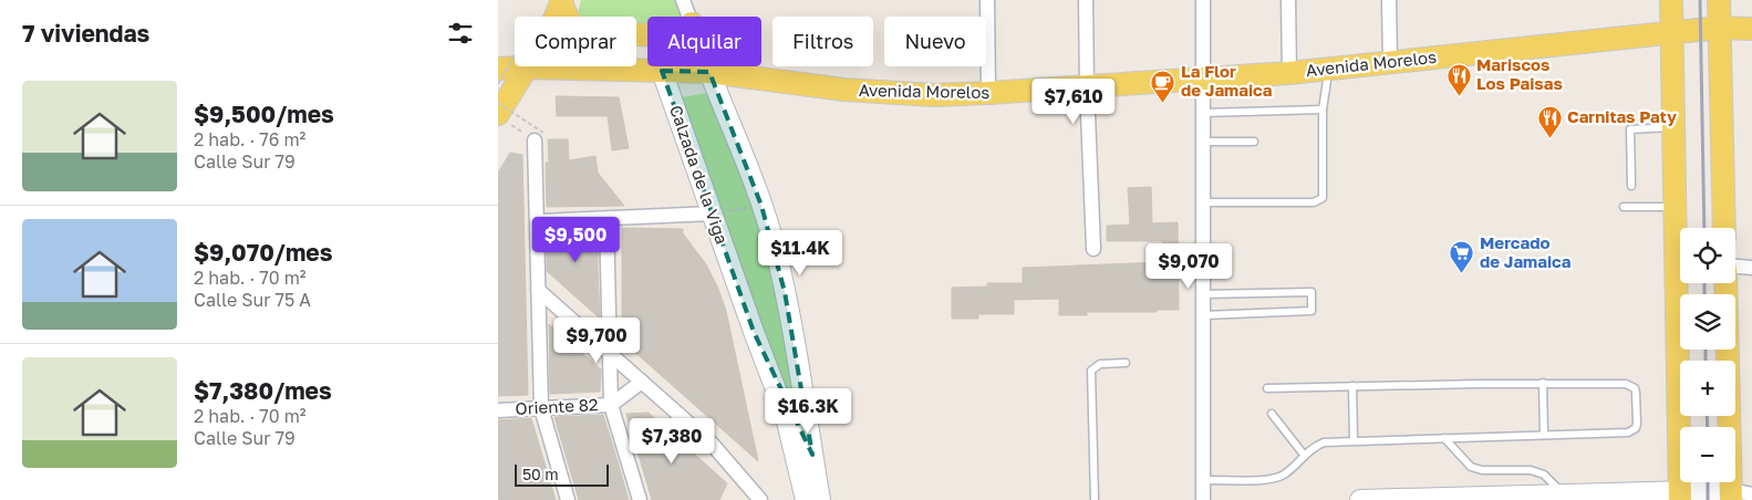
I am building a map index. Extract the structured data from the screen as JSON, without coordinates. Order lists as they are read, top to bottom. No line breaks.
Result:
{"streets":{"main road":["Avenida Morelos","Calzada de la Viga"],"street":["Oriente 82"]},"crossings":[["Avenida Morelos","Calzada de la Viga"]],"places":{"restaurant":["Mariscos Los Paisas","Carnitas Paty"],"cafe":["La Flor de Jamaica"],"supermarket":["Mercado de Jamaica"]},"scale_bar":"50 m","page":{"heading":"7 viviendas","chip":["Comprar","Alquilar","Filtros","Nuevo"],"list":[{"name":"$9,500/mes","note":"2 hab. · 76 m² · Calle Sur 79"},{"name":"$9,070/mes","note":"2 hab. · 70 m² · Calle Sur 75 A"},{"name":"$7,380/mes","note":"2 hab. · 70 m² · Calle Sur 79"}],"price":["$7,610","$9,500","$11.4K","$9,070","$9,700","$16.3K","$7,380"],"map_buttons":["+","−"],"scale":"50 m"}}
